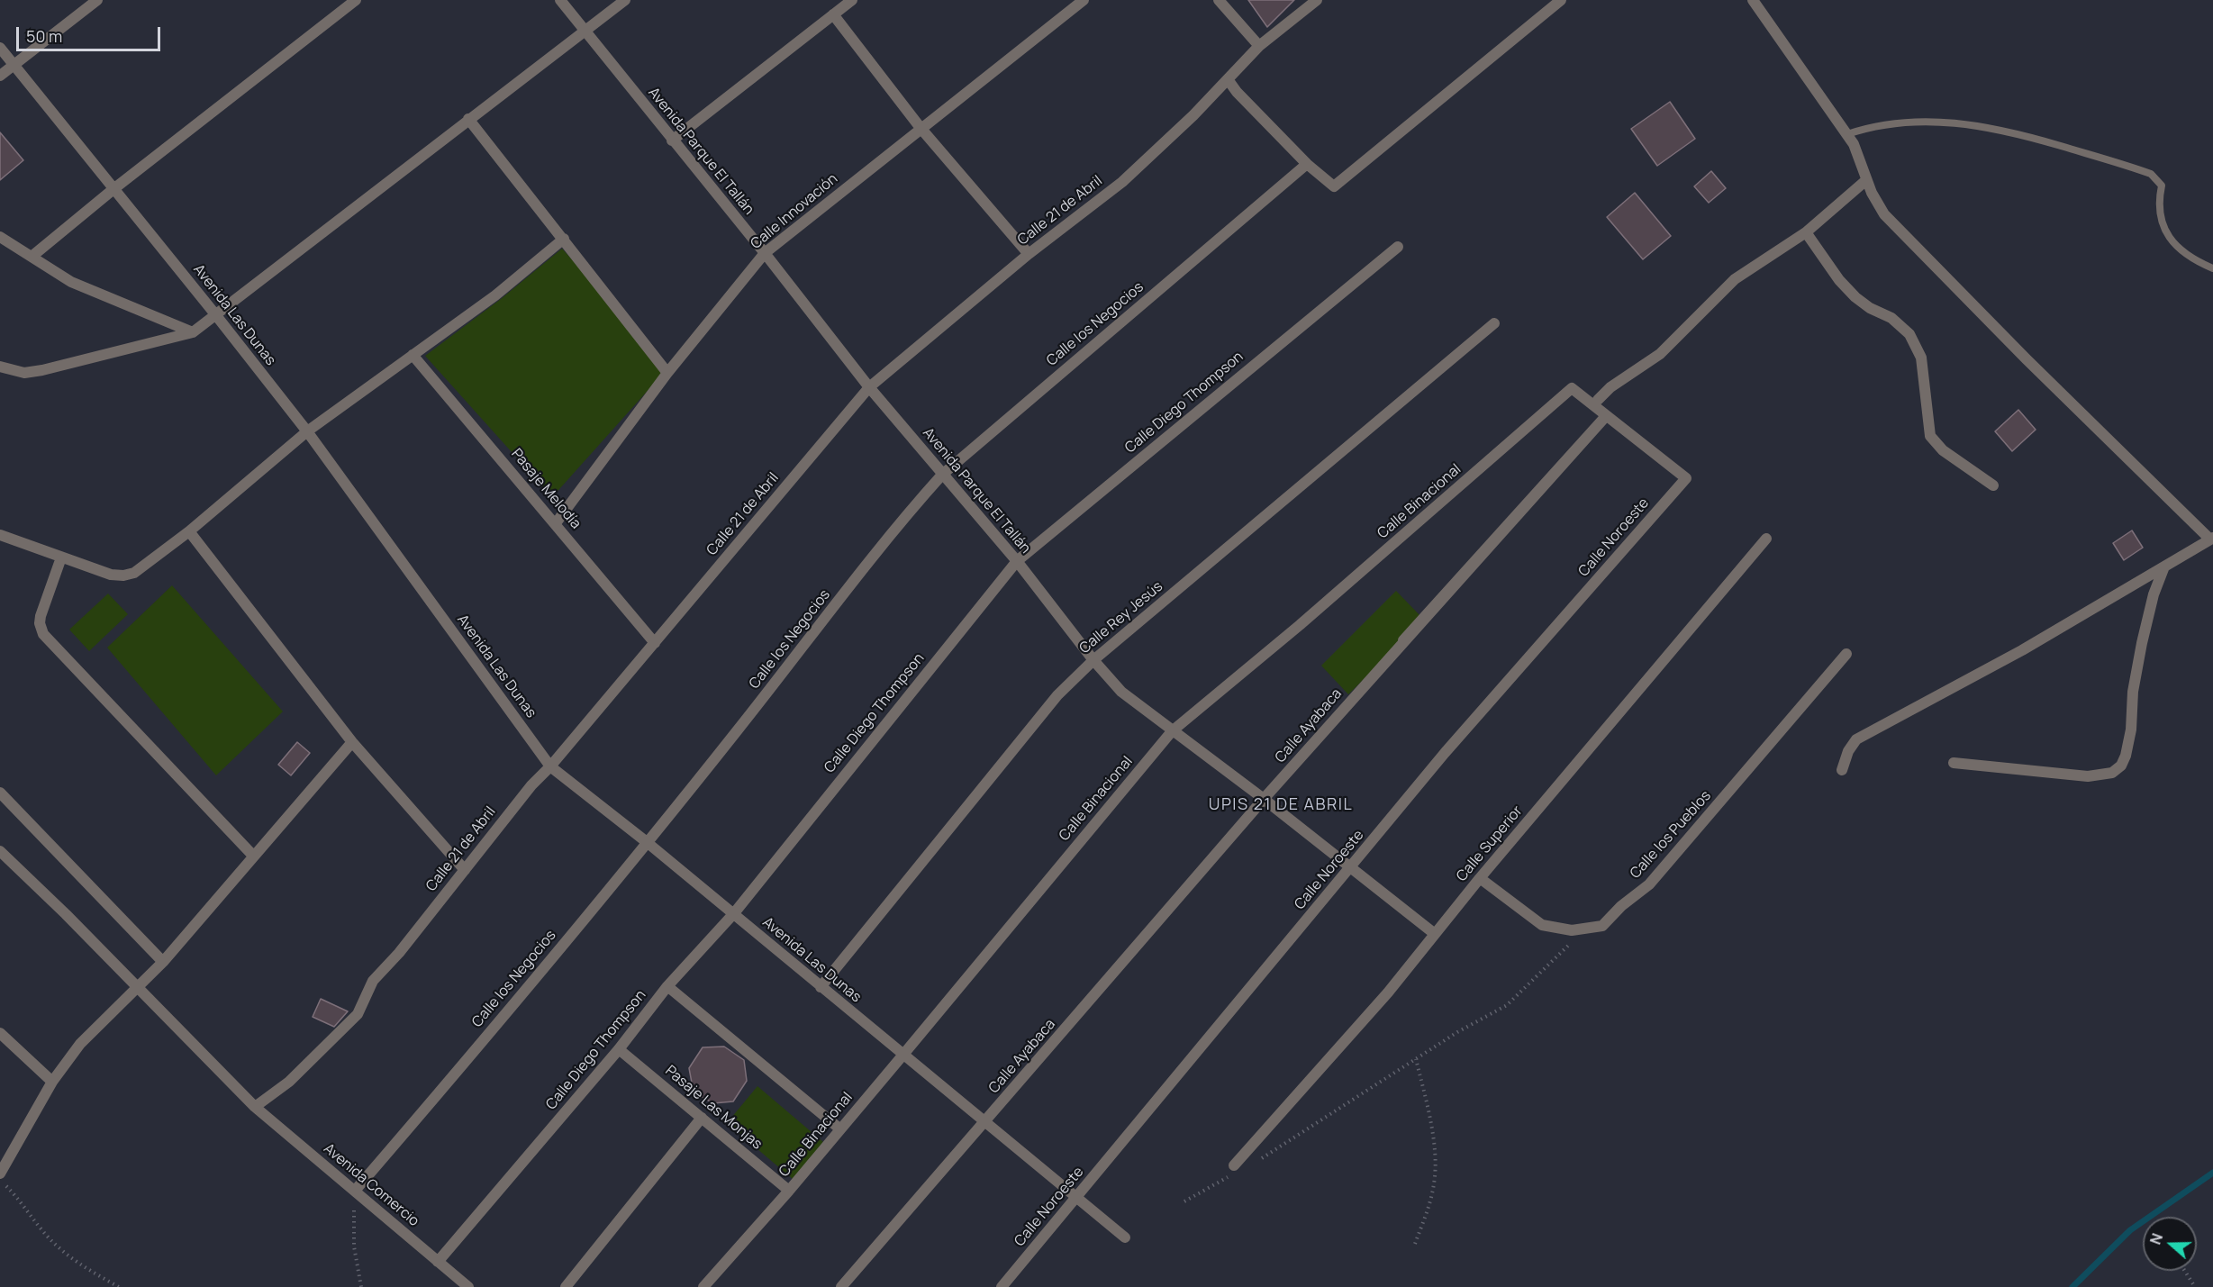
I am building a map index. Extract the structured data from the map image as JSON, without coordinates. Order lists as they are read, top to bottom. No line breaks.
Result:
{"streets":{"street":["Avenida Parque El Tallán","Calle 21 de Abril","Calle Innovación","Avenida Las Dunas","Calle los Negocios","Calle Diego Thompson","Pasaje Melodía","Calle Binacional","Calle Noroeste","Calle Rey Jesús","Calle Ayabaca","Calle los Pueblos","Calle Superior","Pasaje Las Monjas","Avenida Comercio"]},"crossings":[["Avenida Parque El Tallán","Calle 21 de Abril"],["Avenida Parque El Tallán","Calle Innovación"],["Avenida Parque El Tallán","Calle los Negocios"],["Avenida Parque El Tallán","Calle Diego Thompson"],["Avenida Parque El Tallán","Calle Binacional"],["Avenida Parque El Tallán","Calle Noroeste"],["Avenida Parque El Tallán","Calle Rey Jesús"],["Avenida Parque El Tallán","Calle Ayabaca"],["Avenida Parque El Tallán","Calle Superior"],["Calle 21 de Abril","Avenida Las Dunas"],["Calle 21 de Abril","Pasaje Melodía"],["Calle 21 de Abril","Avenida Comercio"],["Calle Innovación","Pasaje Melodía"],["Avenida Las Dunas","Calle los Negocios"],["Avenida Las Dunas","Calle Diego Thompson"],["Avenida Las Dunas","Calle Binacional"],["Avenida Las Dunas","Calle Noroeste"],["Avenida Las Dunas","Calle Rey Jesús"],["Avenida Las Dunas","Calle Ayabaca"],["Calle los Negocios","Avenida Comercio"],["Calle Diego Thompson","Pasaje Las Monjas"],["Calle Diego Thompson","Avenida Comercio"],["Calle Binacional","Calle Noroeste"],["Calle Binacional","Calle Ayabaca"],["Calle Binacional","Pasaje Las Monjas"],["Calle Noroeste","Calle Ayabaca"],["Calle los Pueblos","Calle Superior"]],"districts":["UPIS 21 DE ABRIL"],"scale_bar":"50 m","north":"left"}
